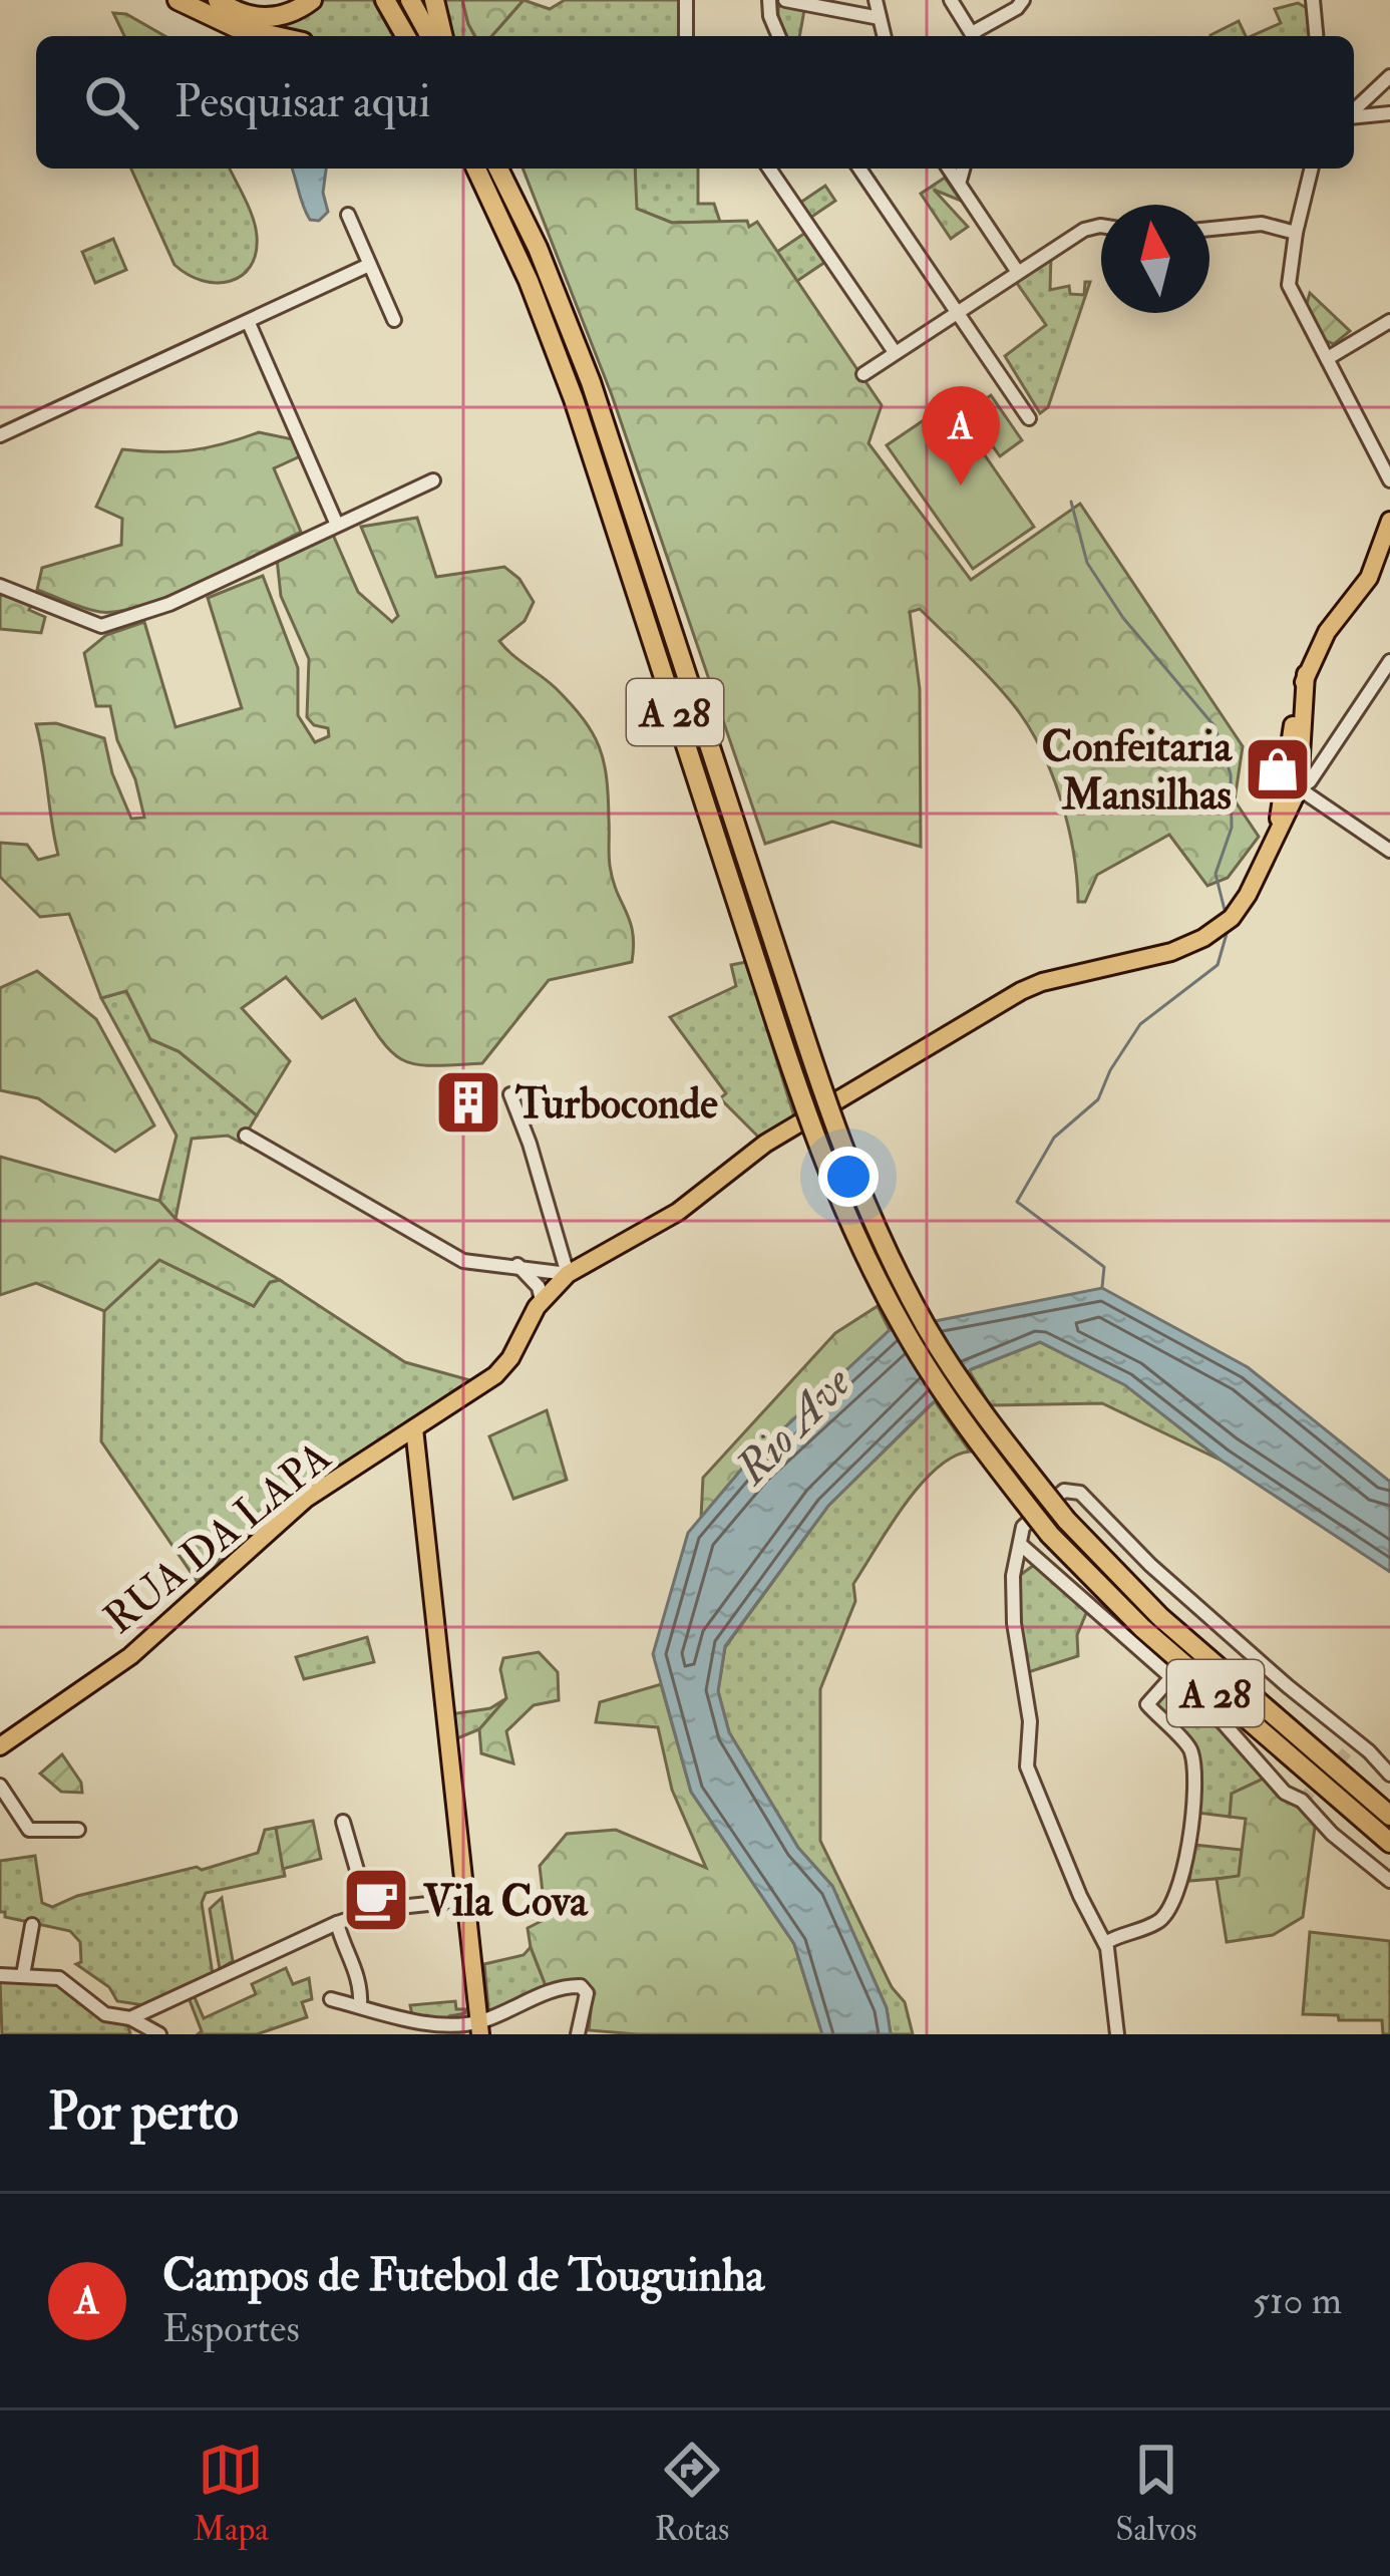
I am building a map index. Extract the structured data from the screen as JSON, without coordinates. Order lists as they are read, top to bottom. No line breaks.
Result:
{"streets":{"highway":["A 28"],"main road":["RUA DA LAPA"]},"water":["Rio Ave"],"places":{"shop":["Confeitaria Mansilhas"],"building":["Turboconde"],"cafe":["Vila Cova"]},"north":"top","page":{"search":"Pesquisar aqui","pins":"A","heading":"Por perto","list":[{"mark":"A","name":"Campos de Futebol de Touguinha","note":"Esportes","value":"510 m"}],"nav":["Mapa","Rotas","Salvos"]}}
